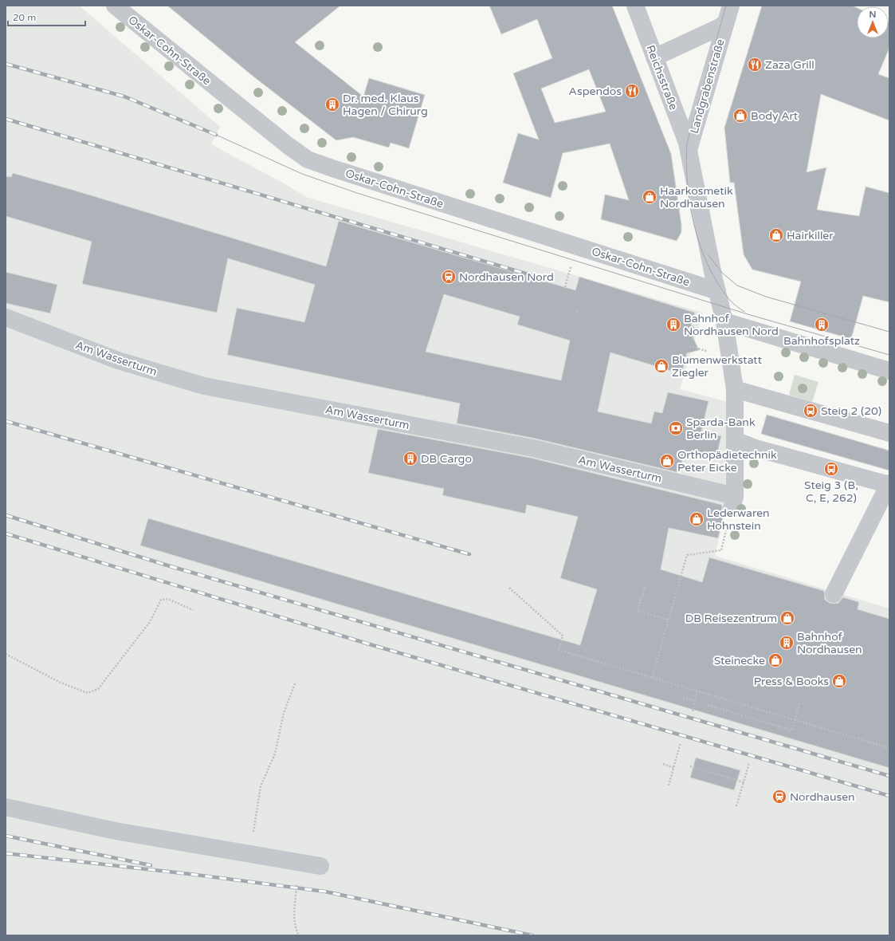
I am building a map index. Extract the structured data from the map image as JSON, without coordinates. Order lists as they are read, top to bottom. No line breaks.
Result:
{"streets":{"street":["Oskar-Cohn-Straße","Reichsstraße","Landgrabenstraße","Am Wasserturm"]},"crossings":[["Reichsstraße","Landgrabenstraße"]],"places":{"restaurant":["Zaza Grill","Aspendos"],"building":["Dr. med. Klaus Hagen / Chirurg","Bahnhof Nordhausen Nord","Bahnhofsplatz","DB Cargo","Bahnhof Nordhausen"],"shop":["Body Art","Haarkosmetik Nordhausen","Hairkiller","Blumenwerkstatt Ziegler","Orthopädietechnik Peter Eicke","Lederwaren Hohnstein","DB Reisezentrum","Steinecke","Press & Books"],"station":["Nordhausen Nord","Nordhausen"],"bus stop":["Steig 2 (20)","Steig 3 (B, C, E, 262)"],"bank":["Sparda-Bank Berlin"]},"scale_bar":"20 m","north":"top"}
